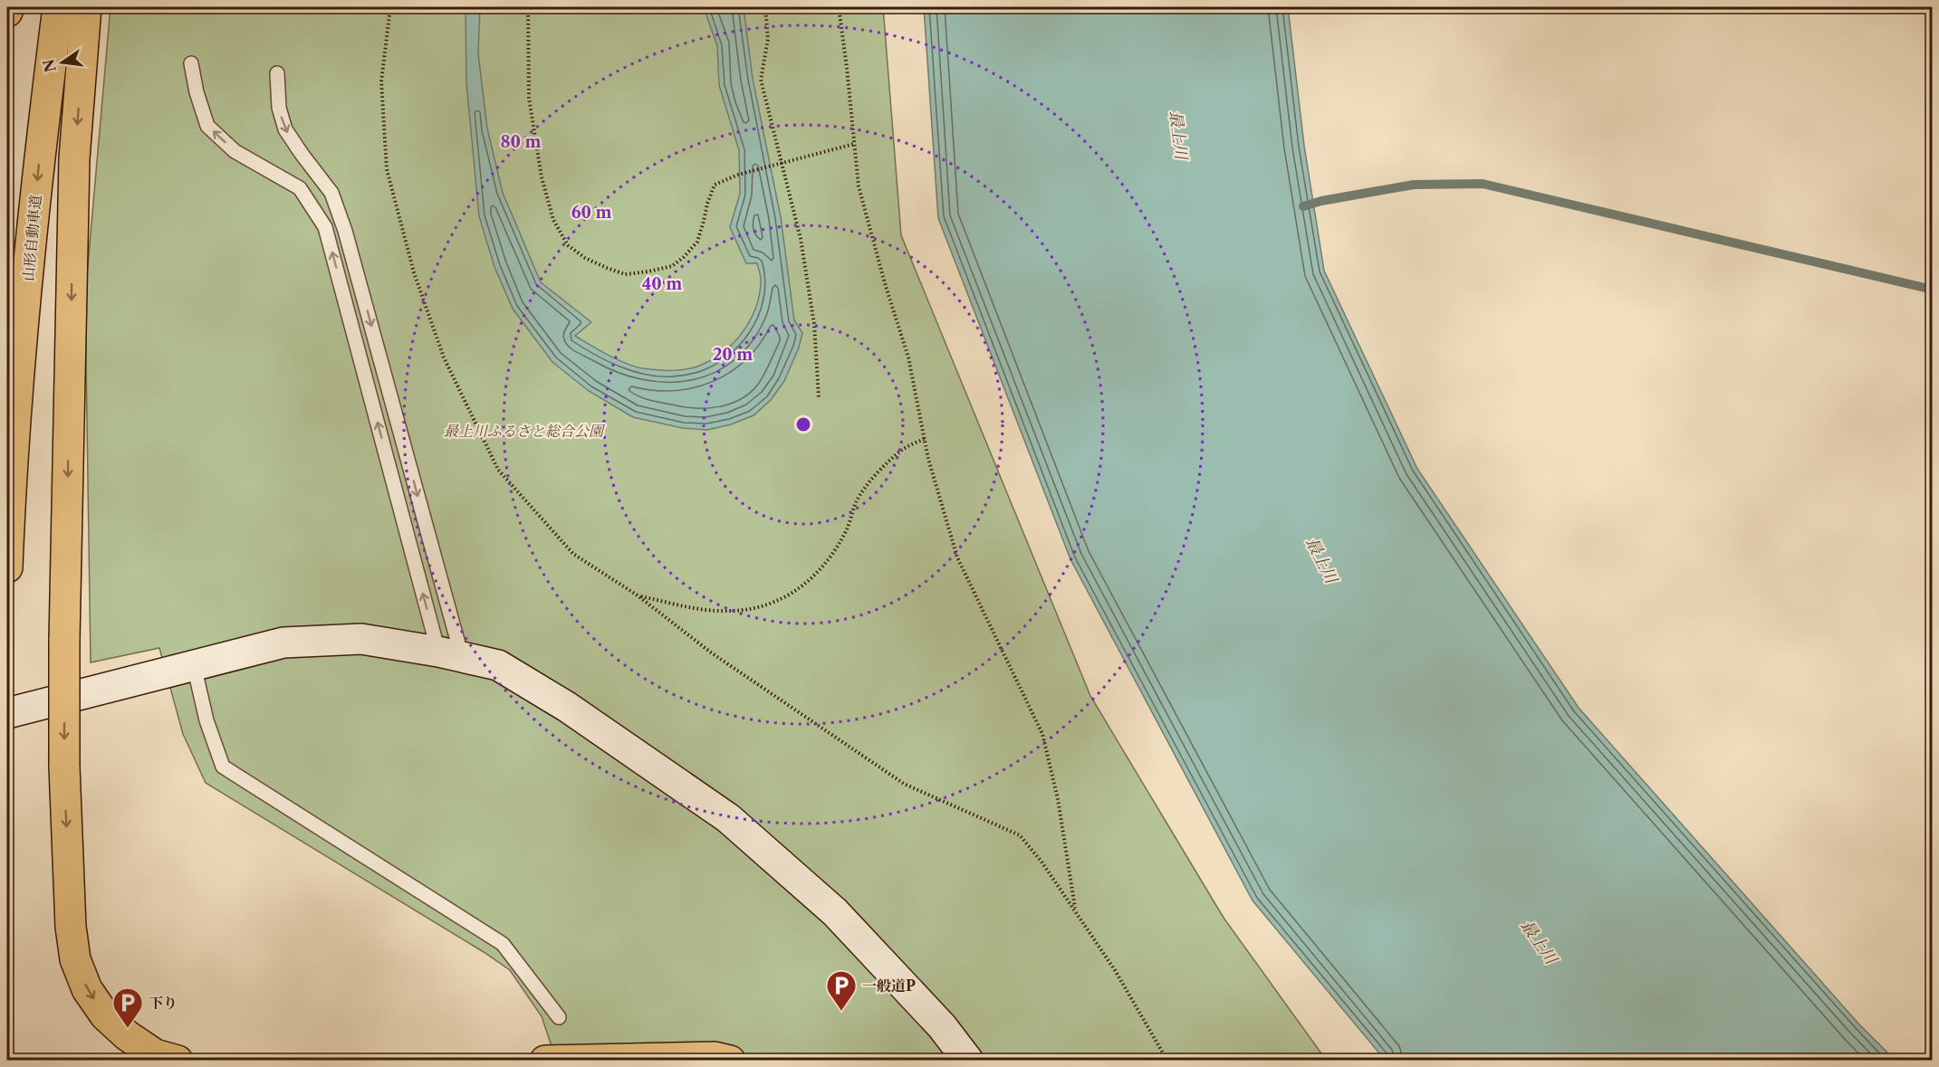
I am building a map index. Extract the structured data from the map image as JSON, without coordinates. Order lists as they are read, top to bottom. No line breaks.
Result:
{"streets":{"highway":["山形自動車道"]},"water":["最上川"],"parks":["最上川ふるさと総合公園"],"places":{"parking":["一般道P","下り"]},"north":"left","rings":["80 m","60 m","40 m","20 m"]}
